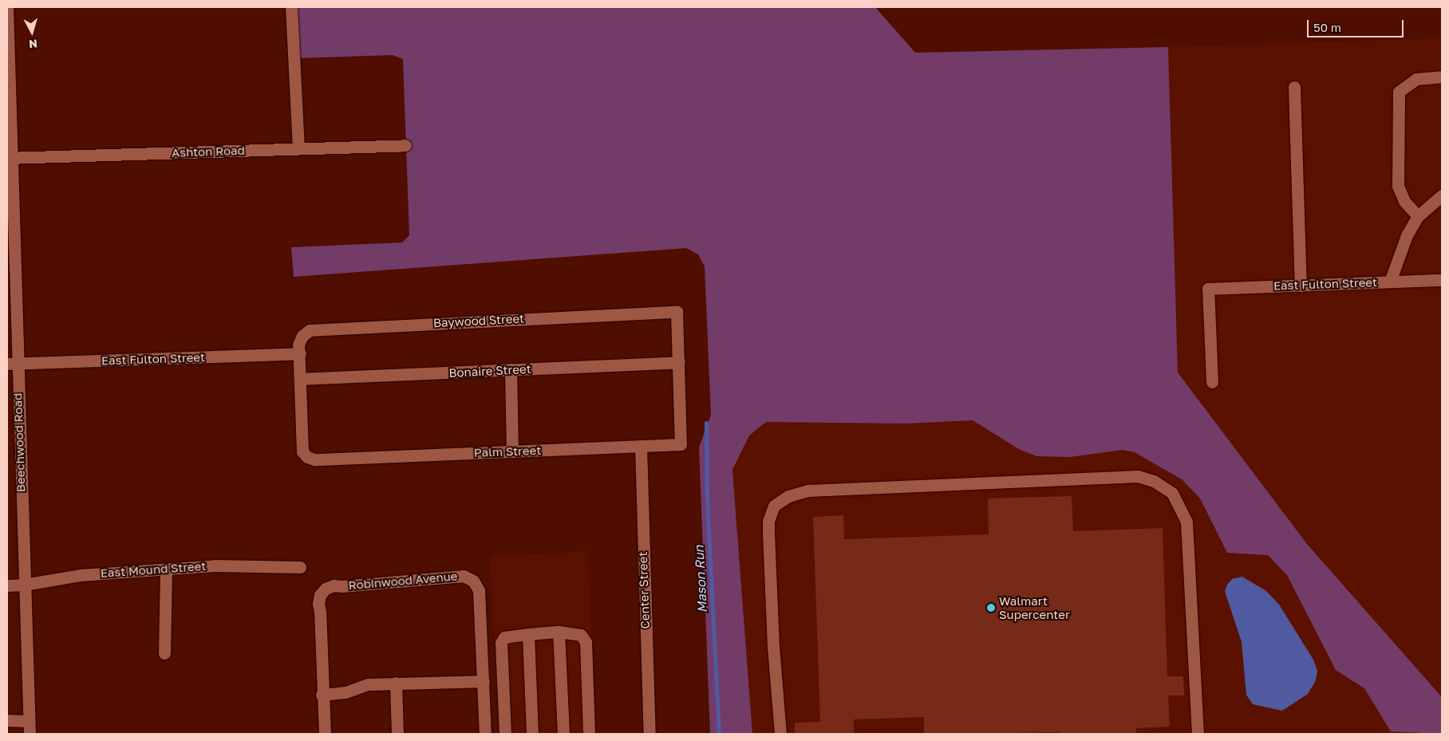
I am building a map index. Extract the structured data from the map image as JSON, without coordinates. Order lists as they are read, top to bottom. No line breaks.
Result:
{"streets":{"street":["Ashton Road","East Fulton Street","Baywood Street","Bonaire Street","Beechwood Road","Palm Street","East Mound Street","Robinwood Avenue","Center Street"]},"crossings":[["Ashton Road","Beechwood Road"],["East Fulton Street","Baywood Street"],["East Fulton Street","Beechwood Road"],["East Fulton Street","Palm Street"],["Baywood Street","Palm Street"],["Bonaire Street","Palm Street"],["Beechwood Road","East Mound Street"],["Palm Street","Center Street"]],"water":["Mason Run"],"places":["Walmart Supercenter"],"scale_bar":"50 m","north":"bottom"}
